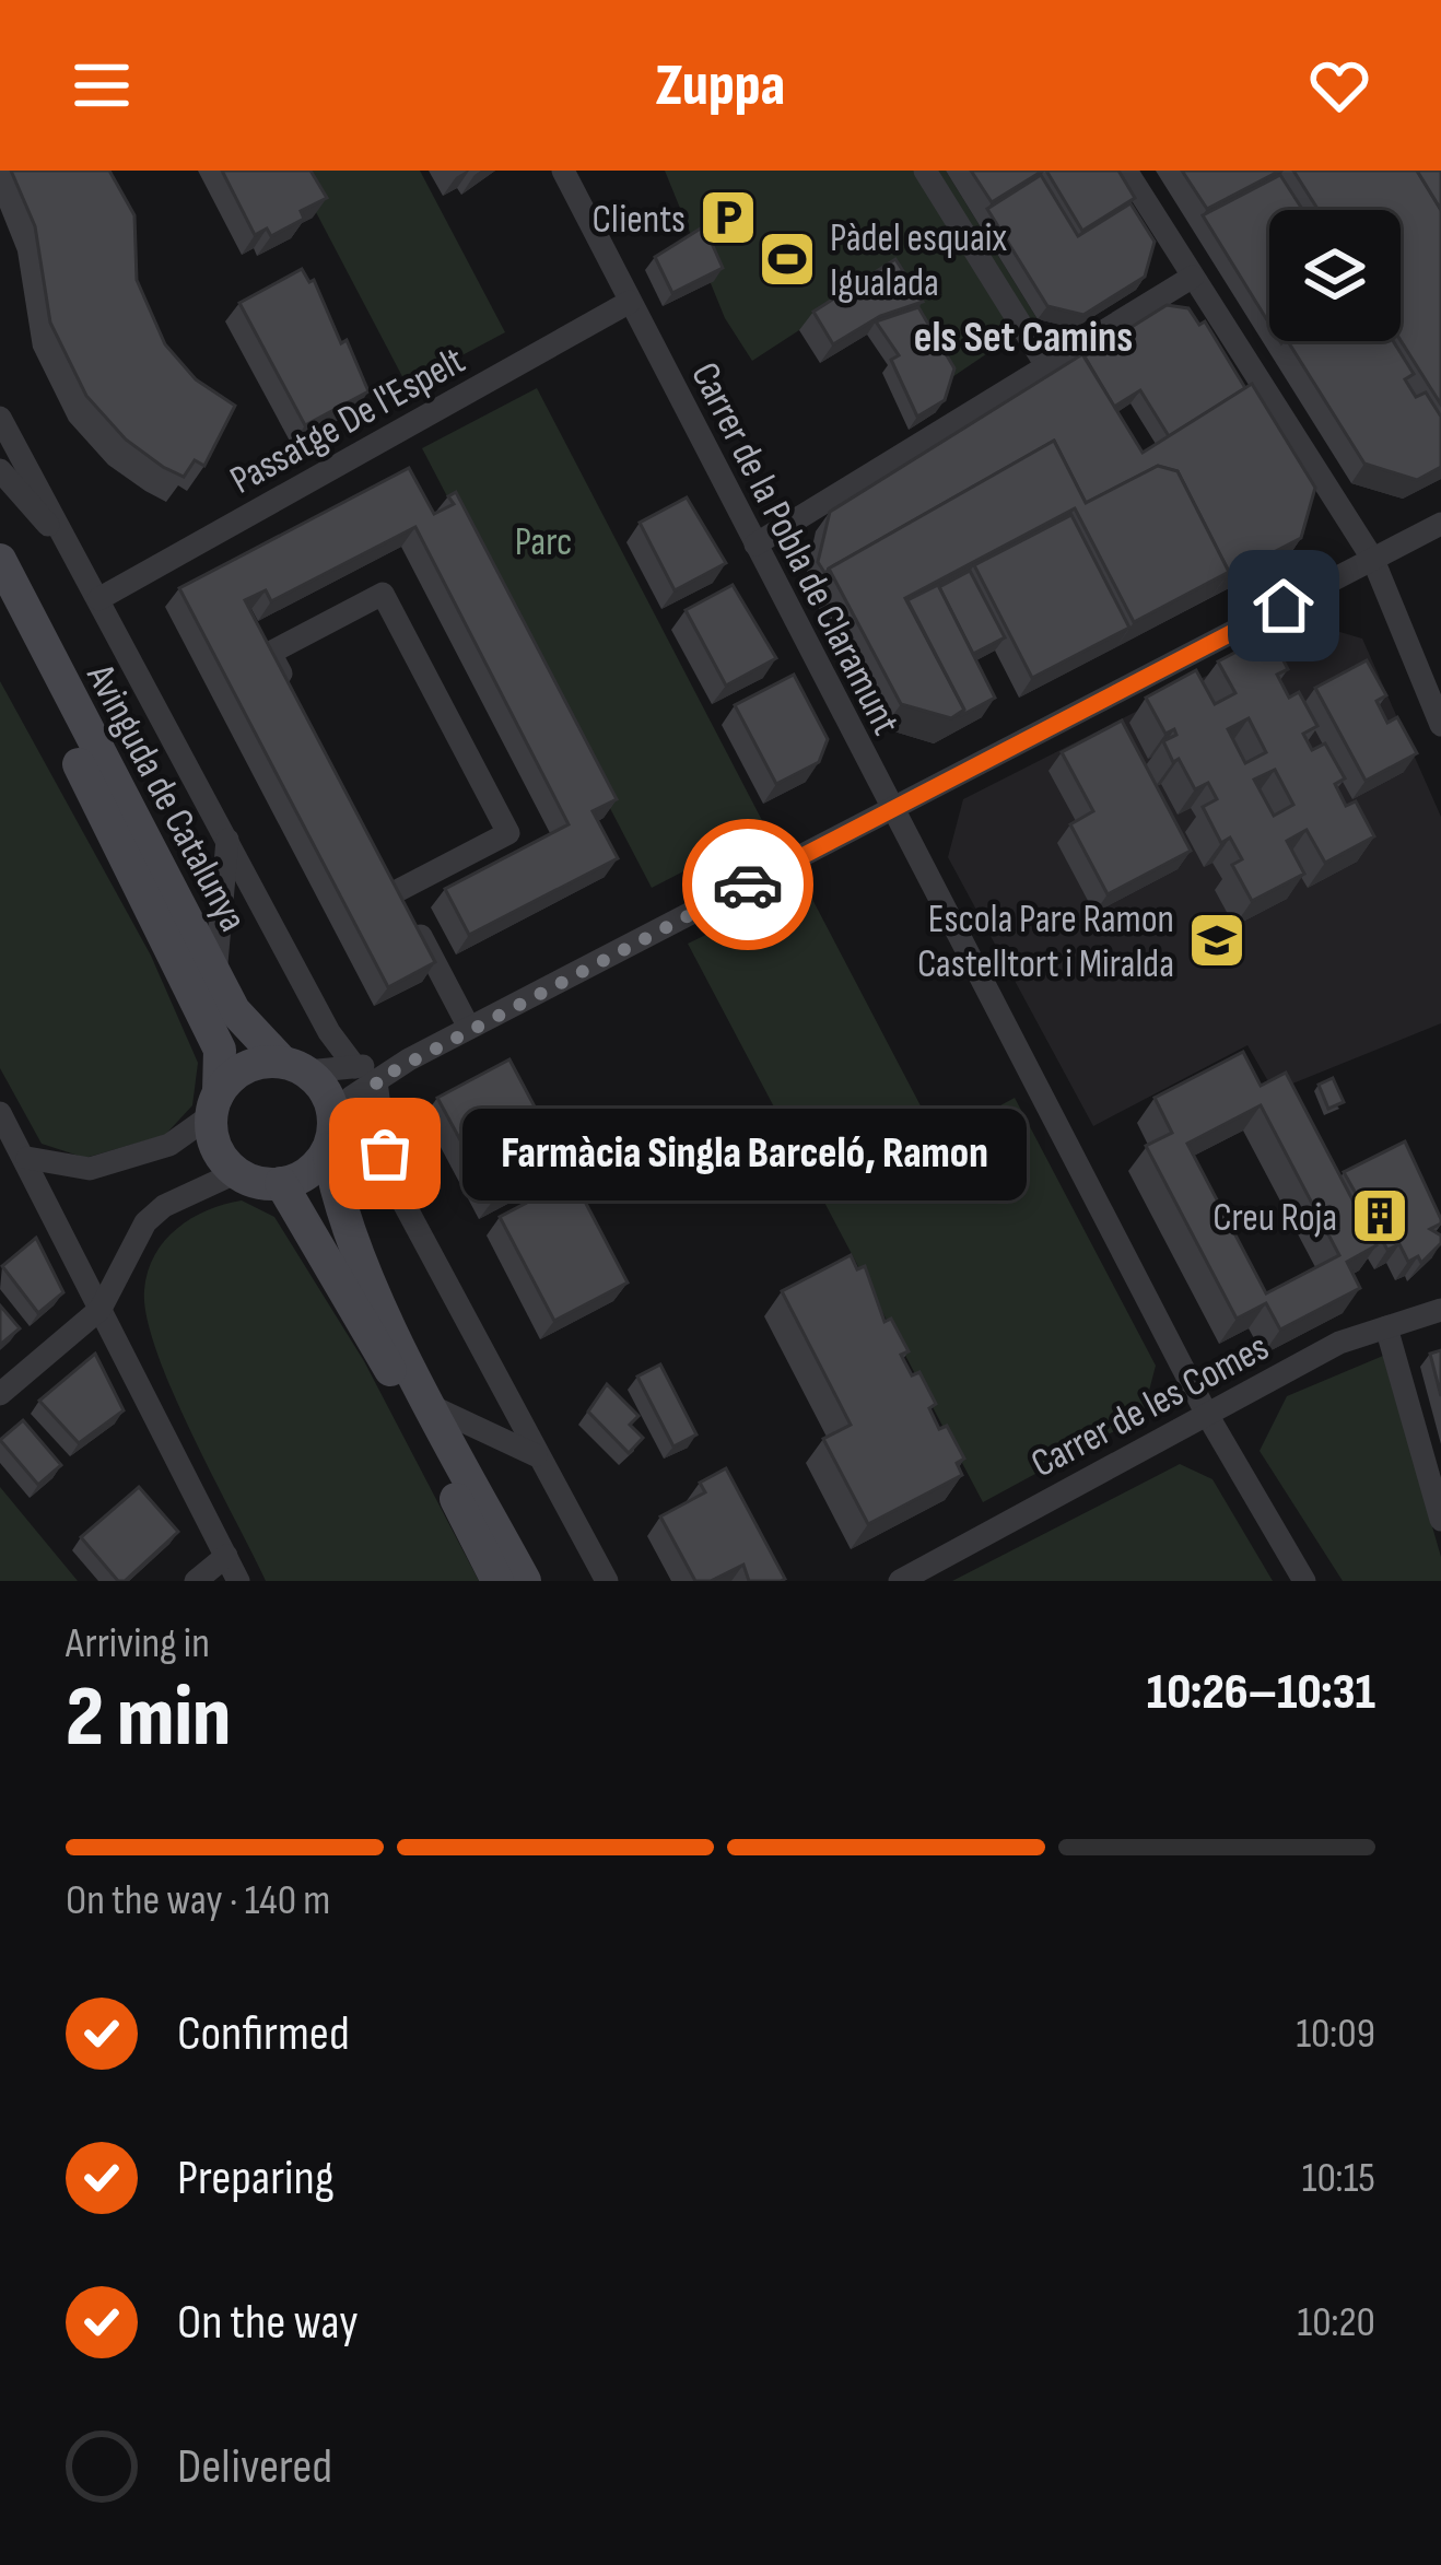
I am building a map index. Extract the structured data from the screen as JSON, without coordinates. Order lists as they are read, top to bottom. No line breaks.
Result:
{"streets":{"street":["Passatge De l'Espelt","Carrer de la Pobla de Claramunt","Avinguda de Catalunya","Carrer de les Comes"]},"crossings":[["Passatge De l'Espelt","Carrer de la Pobla de Claramunt"],["Carrer de la Pobla de Claramunt","Carrer de les Comes"]],"districts":["els Set Camins"],"parks":["Parc"],"places":{"parking":["Clients"],"sports":["Pàdel esquaix Igualada"],"school or university":["Escola Pare Ramon Castelltort i Miralda"],"other":["Farmàcia Singla Barceló, Ramon"],"building":["Creu Roja"]},"page":{"header":"Zuppa","bubble":"Farmàcia Singla Barceló, Ramon","heading":["2 min","Arriving in","10:26–10:31"],"bar":"On the way · 140 m","list":[["Confirmed","10:09"],["Preparing","10:15"],["On the way","10:20"],"Delivered"]}}
